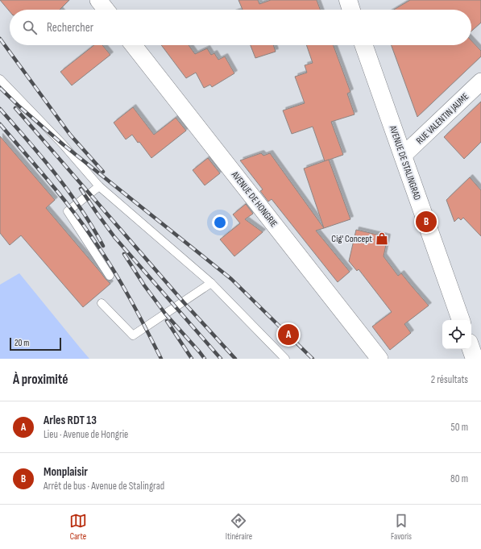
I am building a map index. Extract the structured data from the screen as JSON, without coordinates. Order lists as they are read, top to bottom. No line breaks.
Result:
{"streets":{"main road":["AVENUE DE STALINGRAD"],"street":["RUE VALENTIN JAUME","AVENUE DE HONGRIE"]},"crossings":[["RUE VALENTIN JAUME","AVENUE DE STALINGRAD"]],"places":{"shop":["Cig' Concept"]},"scale_bar":"20 m","page":{"search":"Rechercher","pins":["B","A"],"scale":"20 m","heading":["À proximité","2 résultats"],"list":[{"mark":"A","name":"Arles RDT 13","note":"Lieu · Avenue de Hongrie","value":"50 m"},{"mark":"B","name":"Monplaisir","note":"Arrêt de bus · Avenue de Stalingrad","value":"80 m"}],"nav":["Carte","Itinéraire","Favoris"]}}
